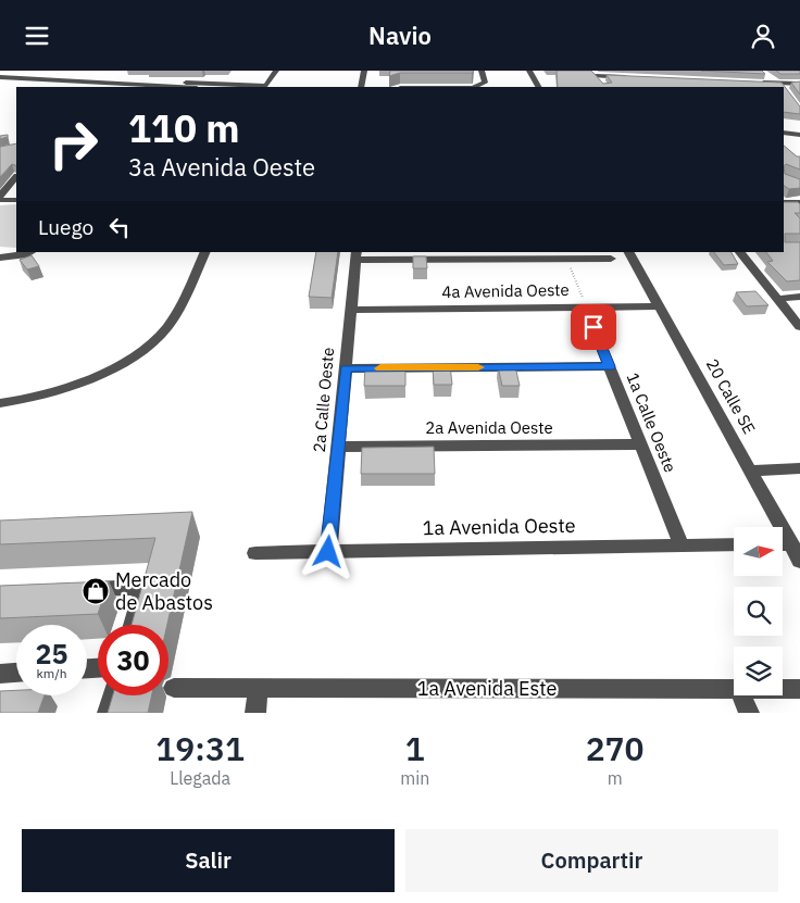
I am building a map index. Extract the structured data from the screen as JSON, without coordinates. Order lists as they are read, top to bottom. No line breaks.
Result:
{"streets":{"street":["4a Avenida Oeste","20 Calle SE","2a Calle Oeste","1a Calle Oeste","2a Avenida Oeste","1a Avenida Oeste","1a Avenida Este"]},"crossings":[["4a Avenida Oeste","20 Calle SE"],["4a Avenida Oeste","2a Calle Oeste"],["4a Avenida Oeste","1a Calle Oeste"],["2a Calle Oeste","2a Avenida Oeste"],["2a Calle Oeste","1a Avenida Oeste"],["1a Calle Oeste","2a Avenida Oeste"],["1a Calle Oeste","1a Avenida Oeste"]],"places":{"shop":["Mercado de Abastos"]},"north":"right","page":{"header":"Navio","turn":["110 m","3a Avenida Oeste"],"then":"Luego","speed":"25 km/h","limit":"30","eta":["19:31","Llegada","1","min","270","m"],"buttons":["Salir","Compartir"]}}
